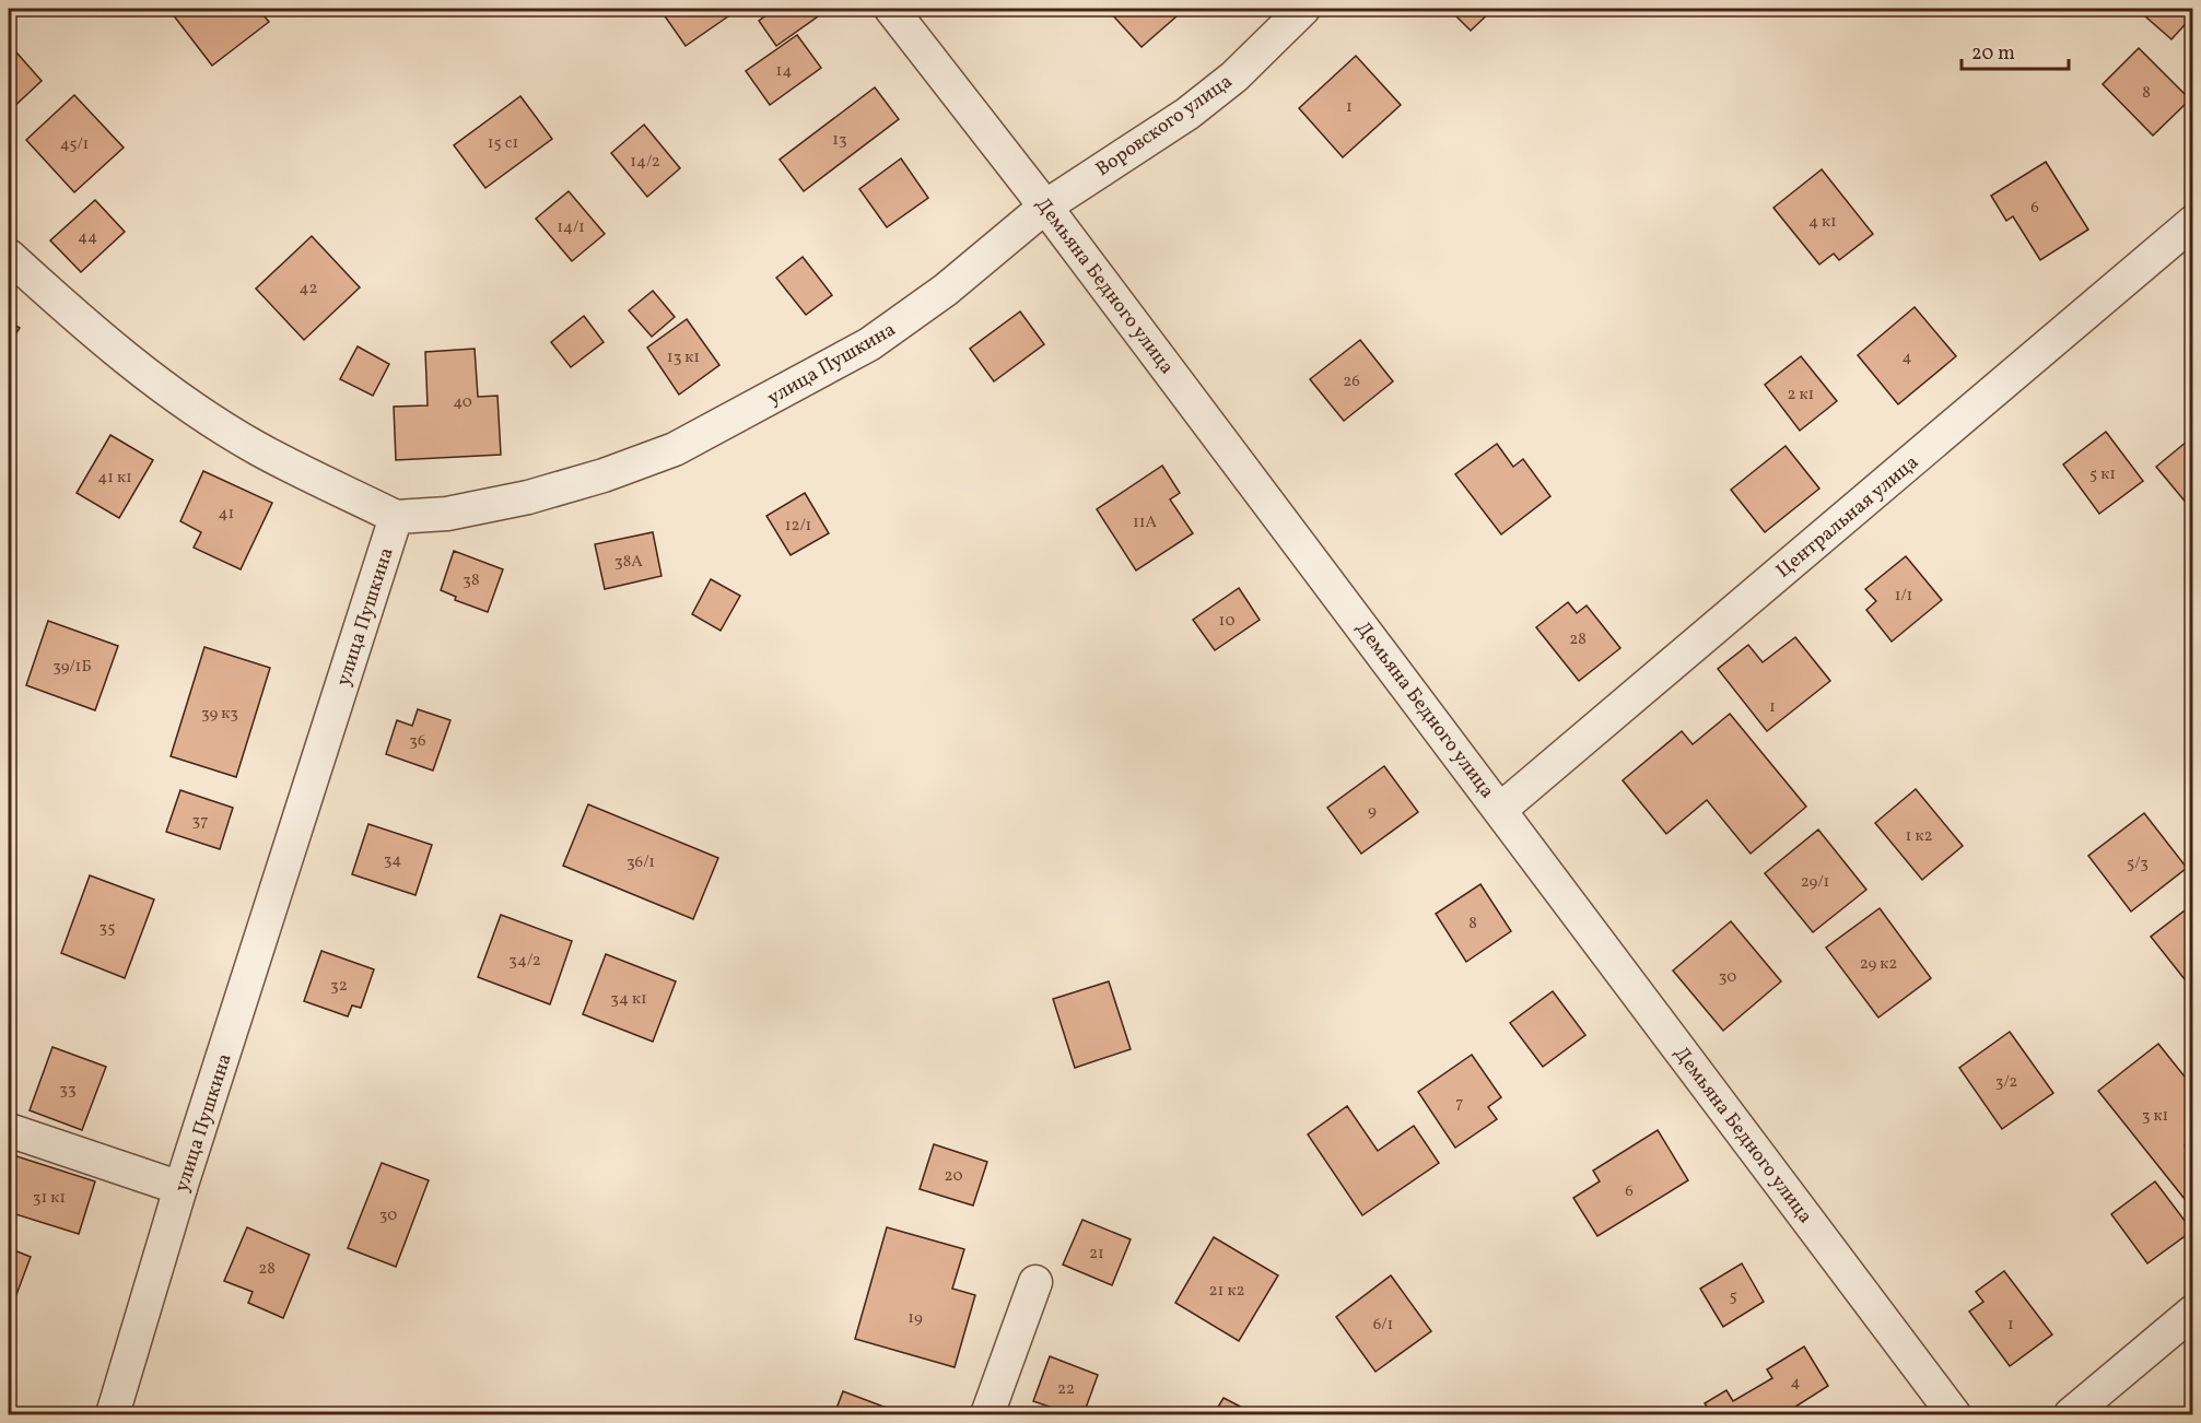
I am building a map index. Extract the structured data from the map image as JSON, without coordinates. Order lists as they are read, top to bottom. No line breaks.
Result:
{"streets":{"street":["Воровского улица","Демьяна Бедного улица","улица Пушкина","Центральная улица"]},"crossings":[["Воровского улица","Демьяна Бедного улица"],["Воровского улица","улица Пушкина"],["Демьяна Бедного улица","улица Пушкина"],["Демьяна Бедного улица","Центральная улица"]],"house_numbers":["14","8","1","13","15 с1","45/1","14/2","6","4 к1","14/1","44","42","13 к1","4","26","2 к1","40","5 к1","41 к1","41","11А","12/1","38А","38","1/1","10","28","39/1Б","1","39 к3","36","9","37","1 к2","34","36/1","5/3","29/1","8","35","34/2","29 к2","30","32","34 к1","3/2","33","7","3 к1","20","6","31 к1","30","21","28","21 к2","5","19","6/1","1","4","22"],"scale_bar":"20 m"}
